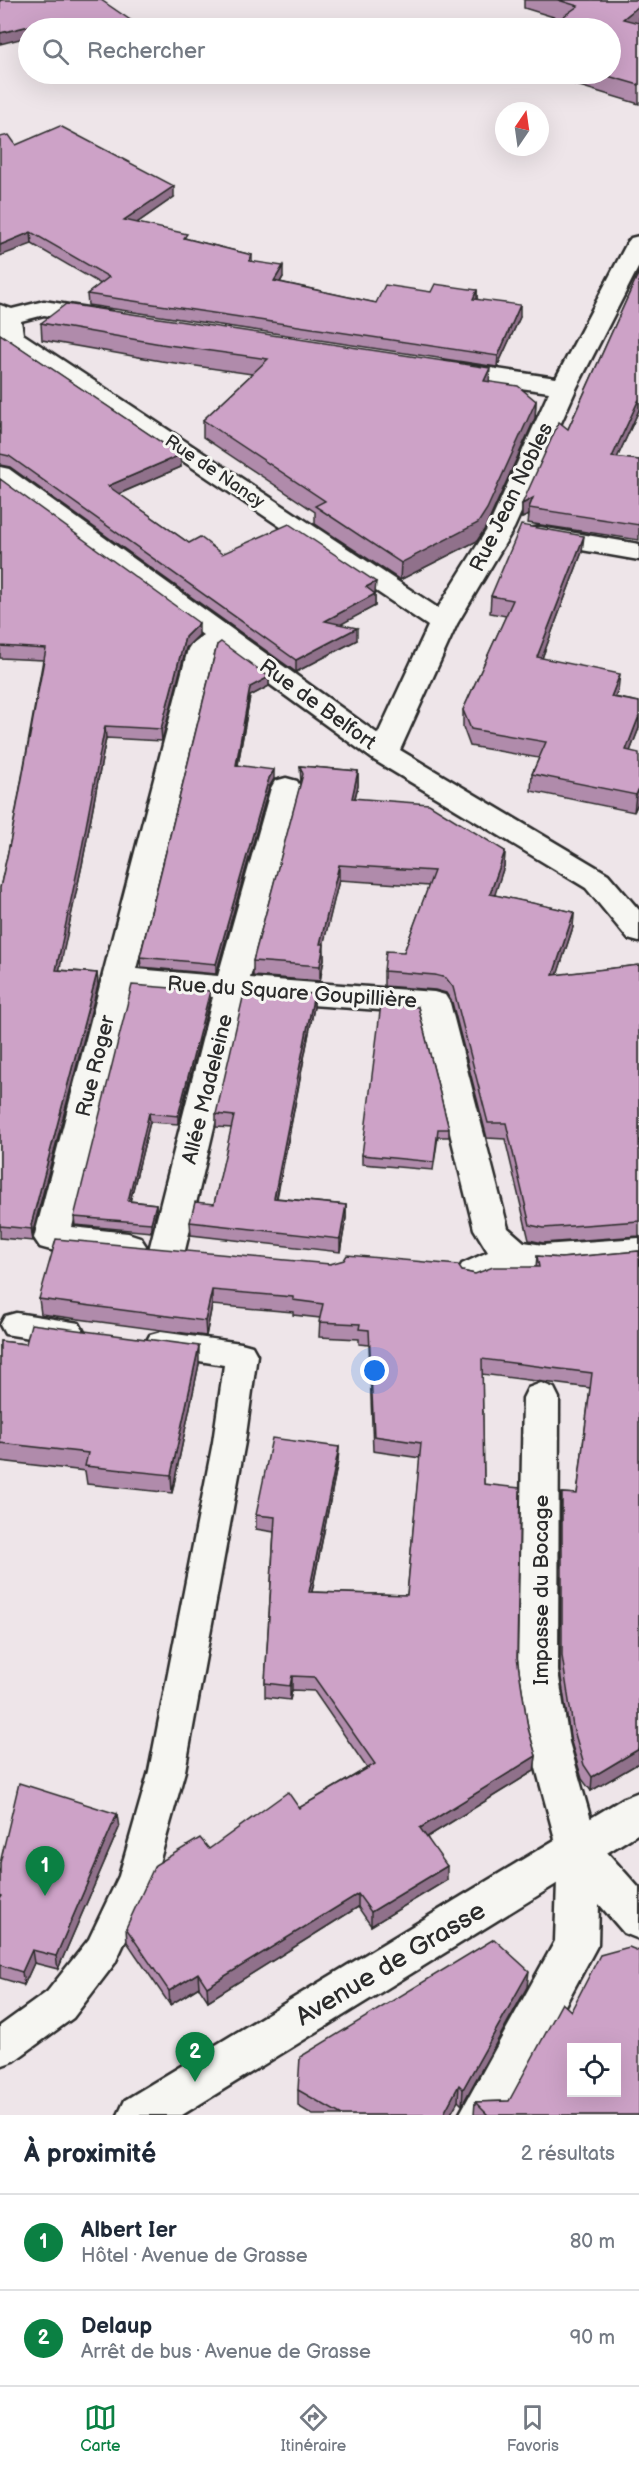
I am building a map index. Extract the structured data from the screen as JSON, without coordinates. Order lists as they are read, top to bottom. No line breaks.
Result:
{"streets":{"street":["Rue de Nancy","Rue Jean Nobles","Rue de Belfort","Rue du Square Goupillière","Rue Roger","Allée Madeleine","Impasse du Bocage","Avenue de Grasse"]},"crossings":[["Rue de Nancy","Rue Jean Nobles"],["Rue Jean Nobles","Rue de Belfort"],["Rue de Belfort","Rue Roger"],["Rue du Square Goupillière","Rue Roger"],["Rue du Square Goupillière","Allée Madeleine"],["Rue Roger","Allée Madeleine"],["Impasse du Bocage","Avenue de Grasse"]],"north":"top","page":{"search":"Rechercher","pins":["1","2"],"heading":["À proximité","2 résultats"],"list":[{"mark":"1","name":"Albert Ier","note":"Hôtel · Avenue de Grasse","value":"80 m"},{"mark":"2","name":"Delaup","note":"Arrêt de bus · Avenue de Grasse","value":"90 m"}],"nav":["Carte","Itinéraire","Favoris"]}}
